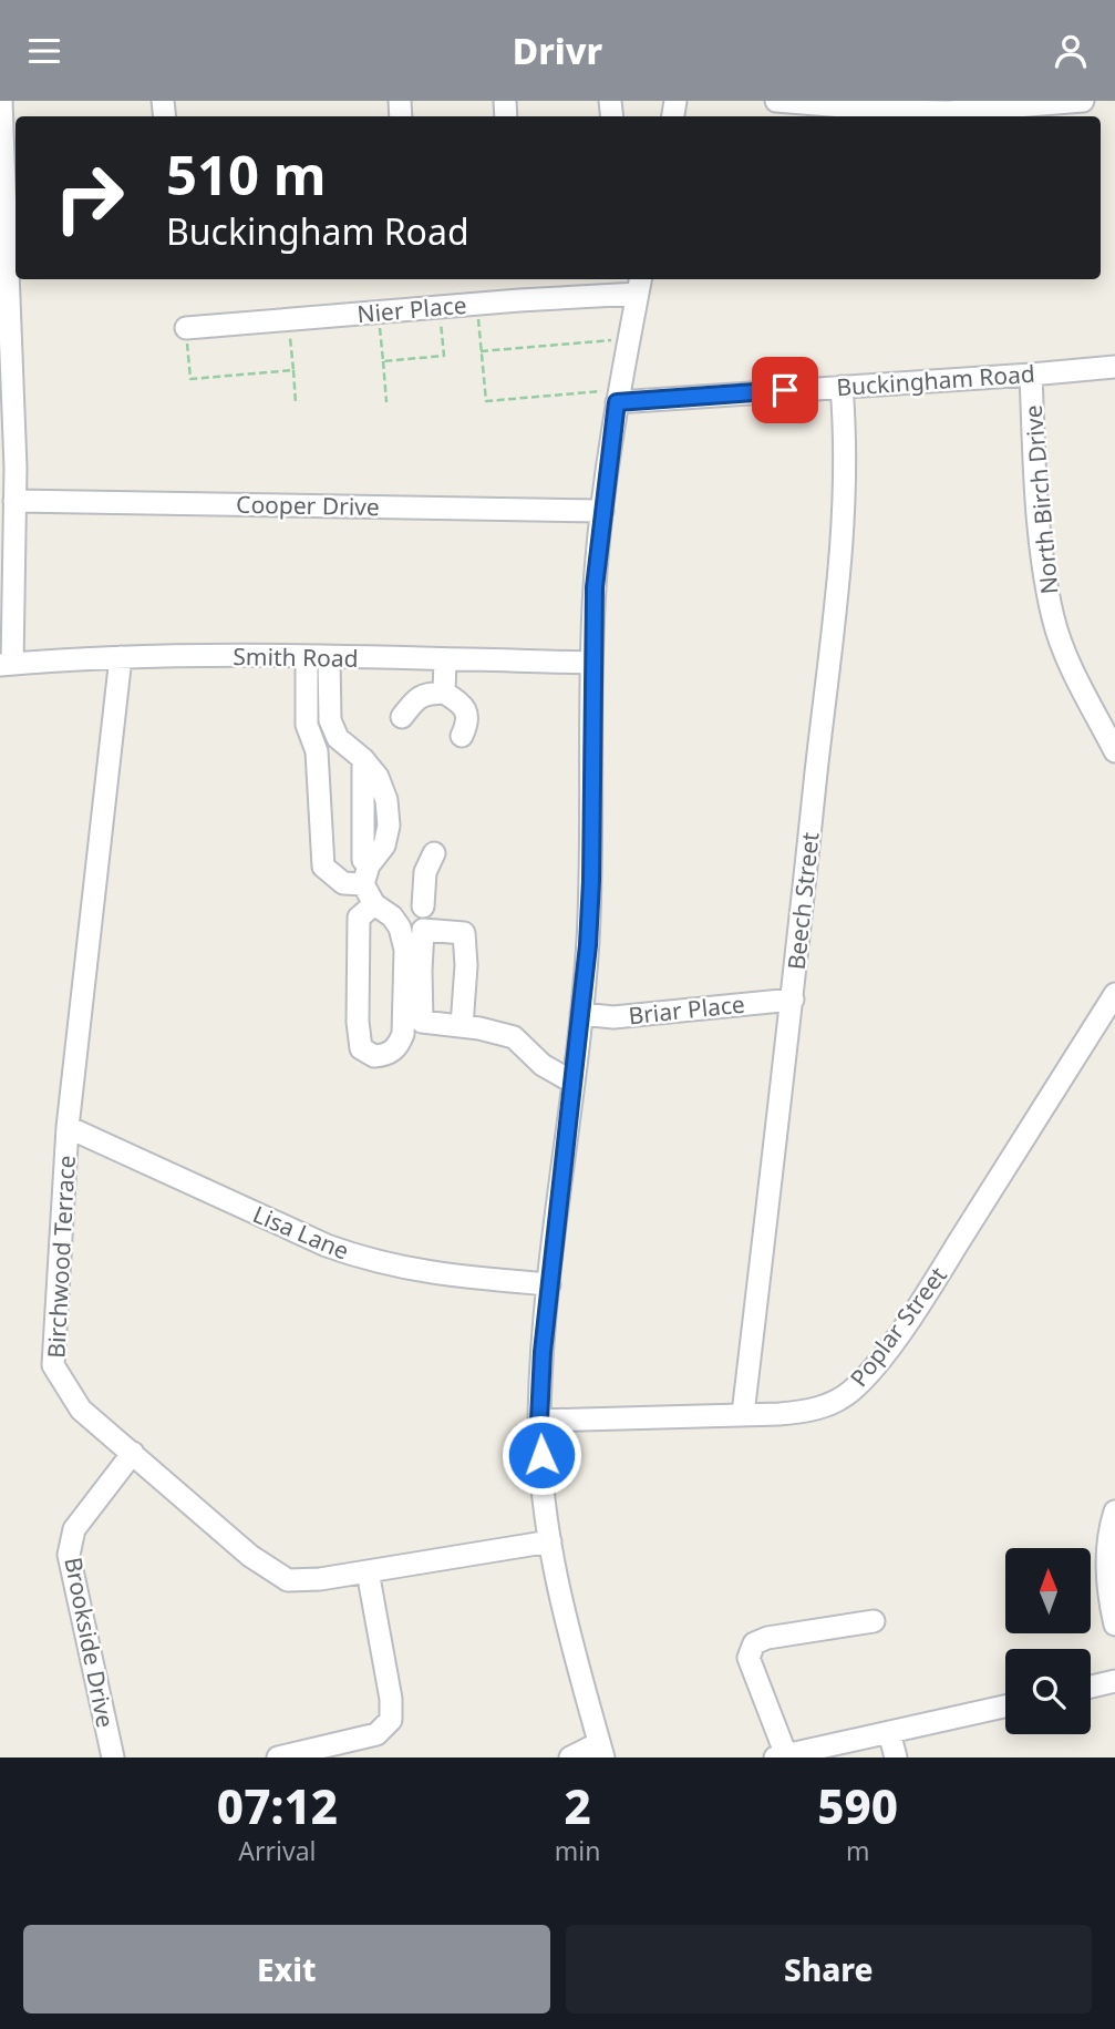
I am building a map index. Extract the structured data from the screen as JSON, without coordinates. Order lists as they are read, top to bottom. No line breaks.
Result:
{"streets":{"street":["Nier Place","Buckingham Road","North Birch Drive","Cooper Drive","Smith Road","Beech Street","Briar Place","Lisa Lane","Birchwood Terrace","Poplar Street","Brookside Drive"]},"crossings":[["Buckingham Road","North Birch Drive"],["Buckingham Road","Beech Street"],["Smith Road","Birchwood Terrace"],["Beech Street","Briar Place"],["Beech Street","Poplar Street"],["Lisa Lane","Birchwood Terrace"],["Birchwood Terrace","Brookside Drive"]],"north":"top","page":{"header":"Drivr","turn":["510 m","Buckingham Road"],"eta":["07:12","Arrival","2","min","590","m"],"buttons":["Exit","Share"]}}
